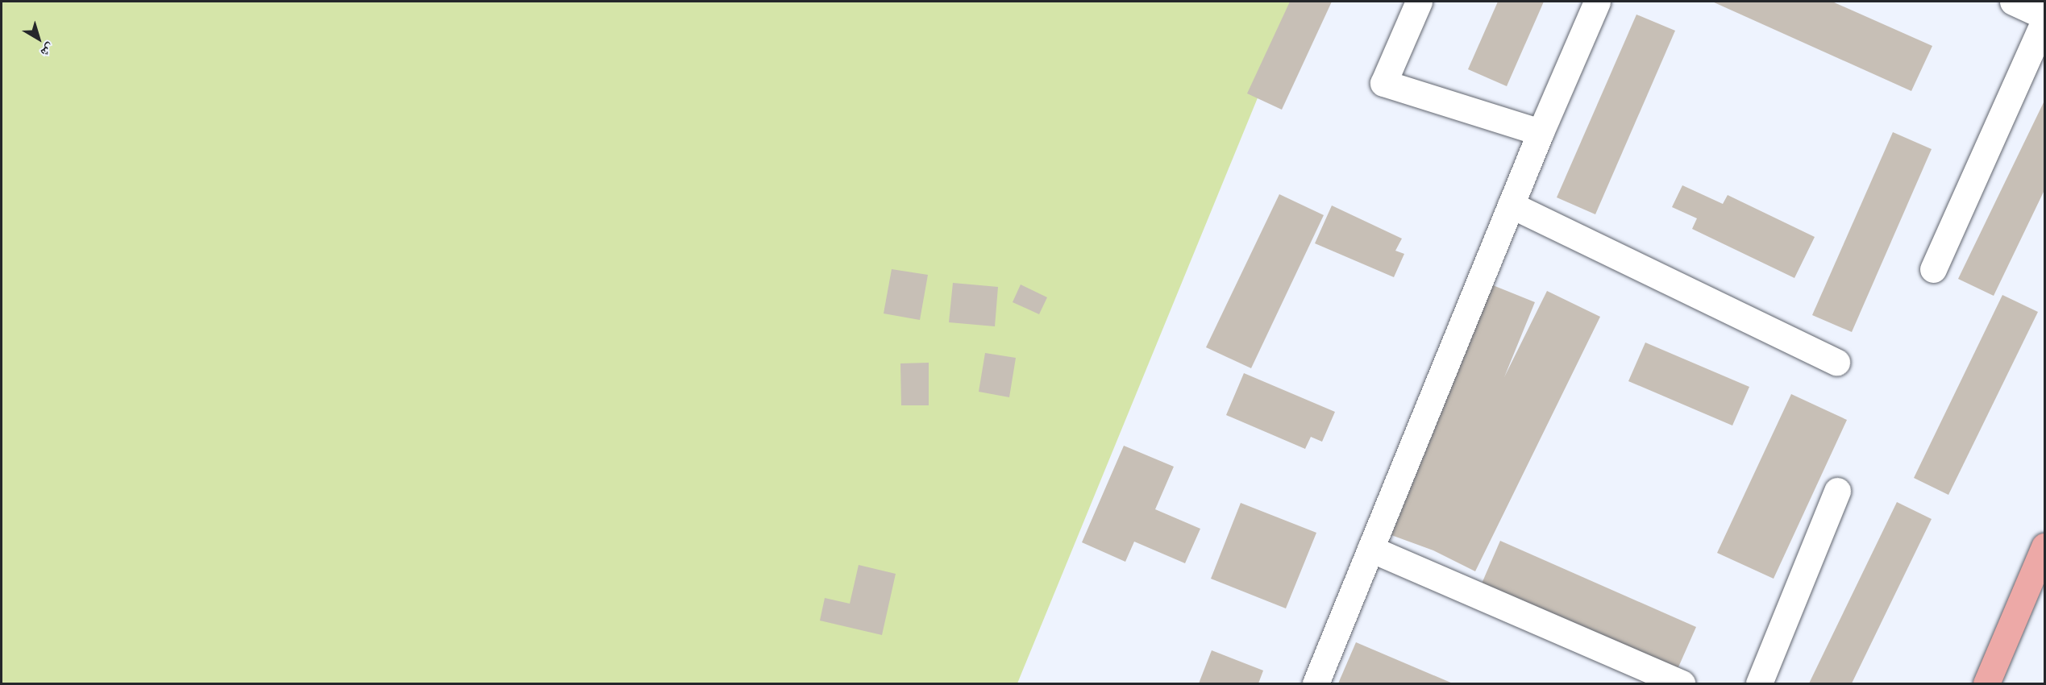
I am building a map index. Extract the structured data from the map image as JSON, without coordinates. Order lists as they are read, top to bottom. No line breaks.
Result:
{"north":"bottom right"}
